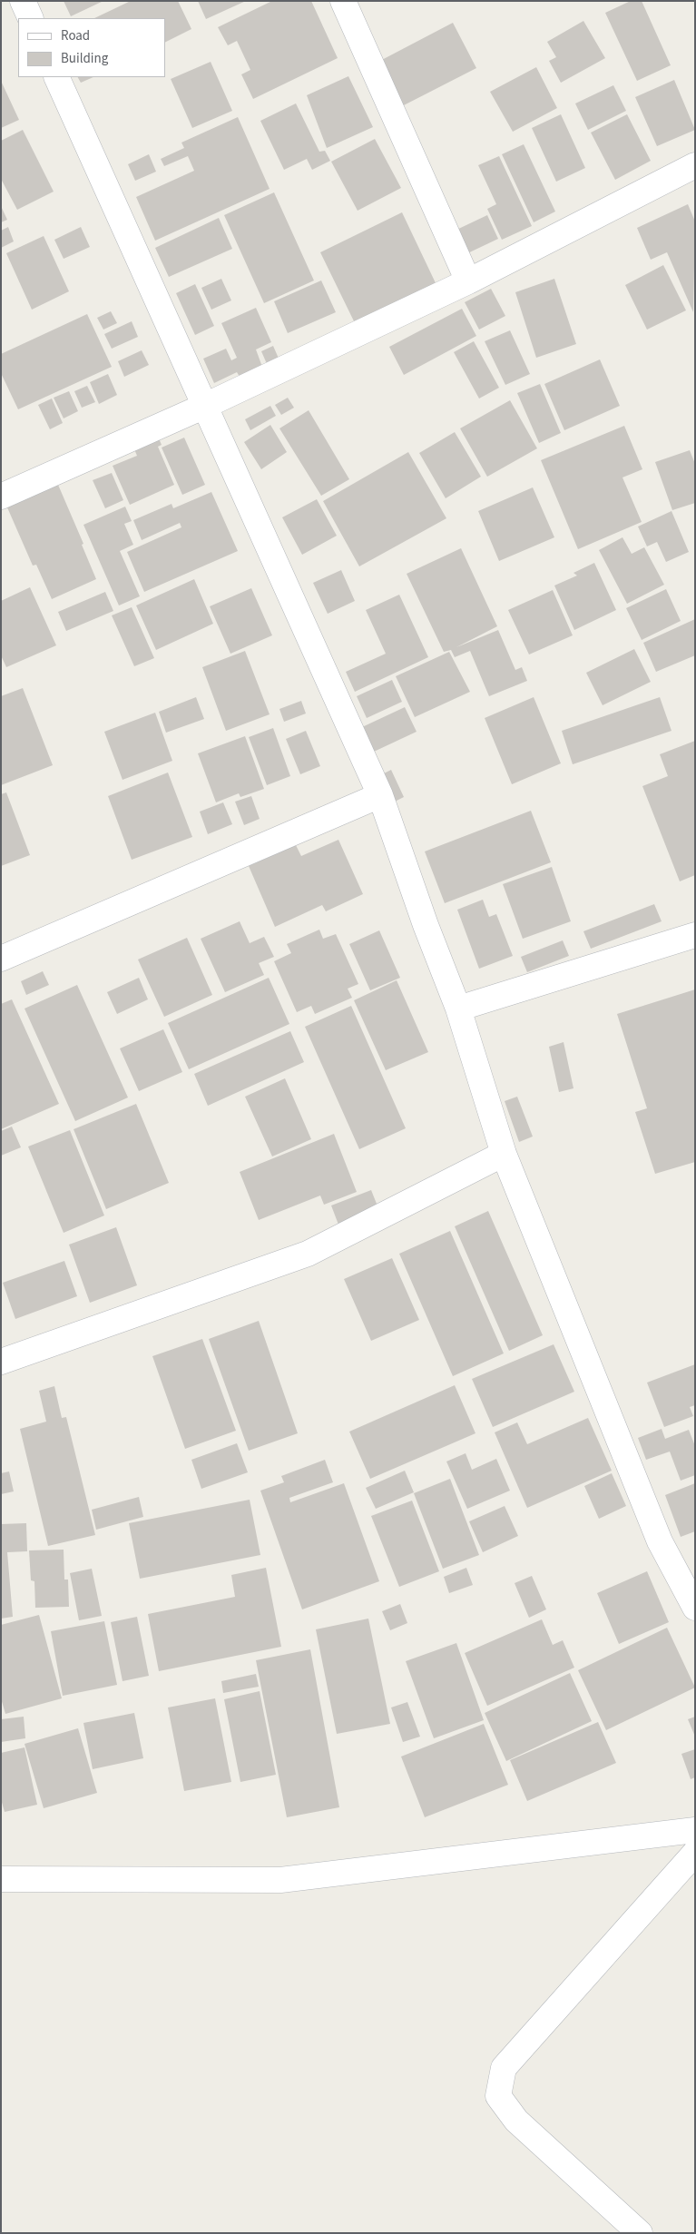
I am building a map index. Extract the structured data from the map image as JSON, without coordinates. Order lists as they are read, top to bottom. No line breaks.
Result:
{"legend":["Road","Building"]}
